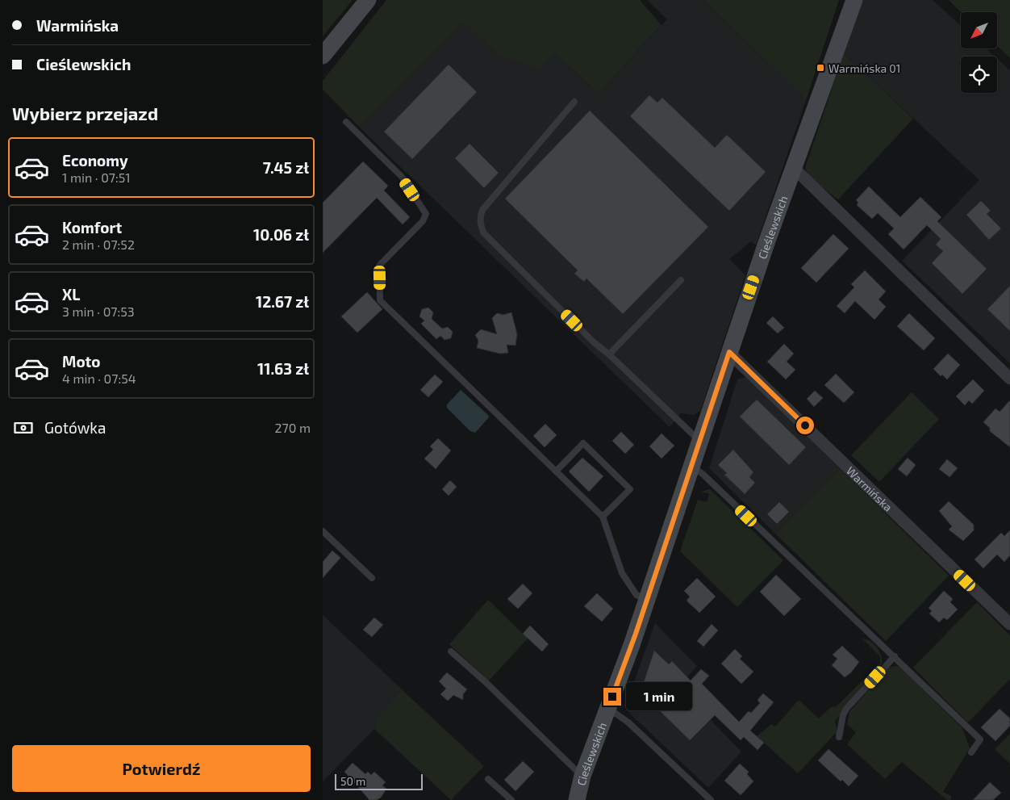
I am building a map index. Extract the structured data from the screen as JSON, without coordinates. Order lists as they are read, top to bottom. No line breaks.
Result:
{"streets":{"street":["Cieślewskich","Warmińska"]},"crossings":[["Cieślewskich","Warmińska"]],"places":{"transit":["Warmińska 01"]},"scale_bar":"50 m","north":"bottom left","page":{"banner":["Warmińska","Cieślewskich"],"heading":"Wybierz przejazd","list":[{"name":"Economy","note":"1 min · 07:51","value":"7.45 zł"},{"name":"Komfort","note":"2 min · 07:52","value":"10.06 zł"},{"name":"XL","note":"3 min · 07:53","value":"12.67 zł"},{"name":"Moto","note":"4 min · 07:54","value":"11.63 zł"}],"pay":["Gotówka","270 m"],"bubble":"1 min","buttons":"Potwierdź","scale":"50 m"}}
